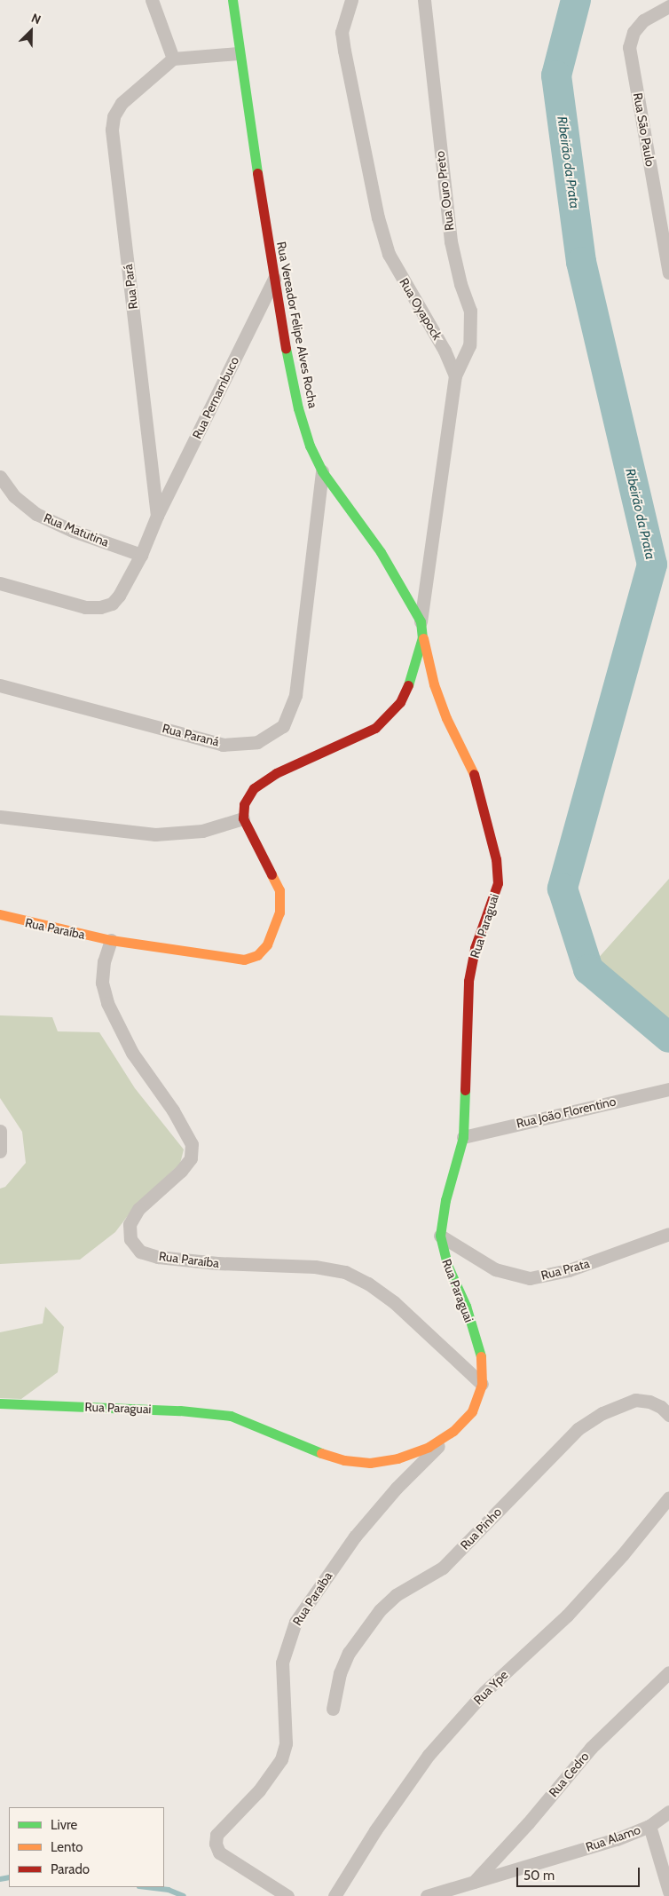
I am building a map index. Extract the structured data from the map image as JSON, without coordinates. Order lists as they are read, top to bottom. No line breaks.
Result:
{"streets":{"street":["Rua São Paulo","Rua Ouro Preto","Rua Pará","Rua Oyapock","Rua Vereador Felipe Alves Rocha","Rua Pernambuco","Rua Matutina","Rua Paraná","Rua Paraguai","Rua Paraíba","Rua João Florentino","Rua Prata","Rua Pinho","Rua Ype","Rua Cedro","Rua Alamo"]},"crossings":[["Rua Ouro Preto","Rua Oyapock"],["Rua Pará","Rua Pernambuco"],["Rua Oyapock","Rua Vereador Felipe Alves Rocha"],["Rua Vereador Felipe Alves Rocha","Rua Pernambuco"],["Rua Vereador Felipe Alves Rocha","Rua Paraná"],["Rua Vereador Felipe Alves Rocha","Rua Paraguai"],["Rua Vereador Felipe Alves Rocha","Rua Paraíba"],["Rua Paraguai","Rua Paraíba"],["Rua Paraguai","Rua João Florentino"],["Rua Paraguai","Rua Prata"],["Rua Cedro","Rua Alamo"]],"water":["Ribeirão da Prata"],"legend":["Livre","Lento","Parado"],"scale_bar":"50 m","north":"top right"}
